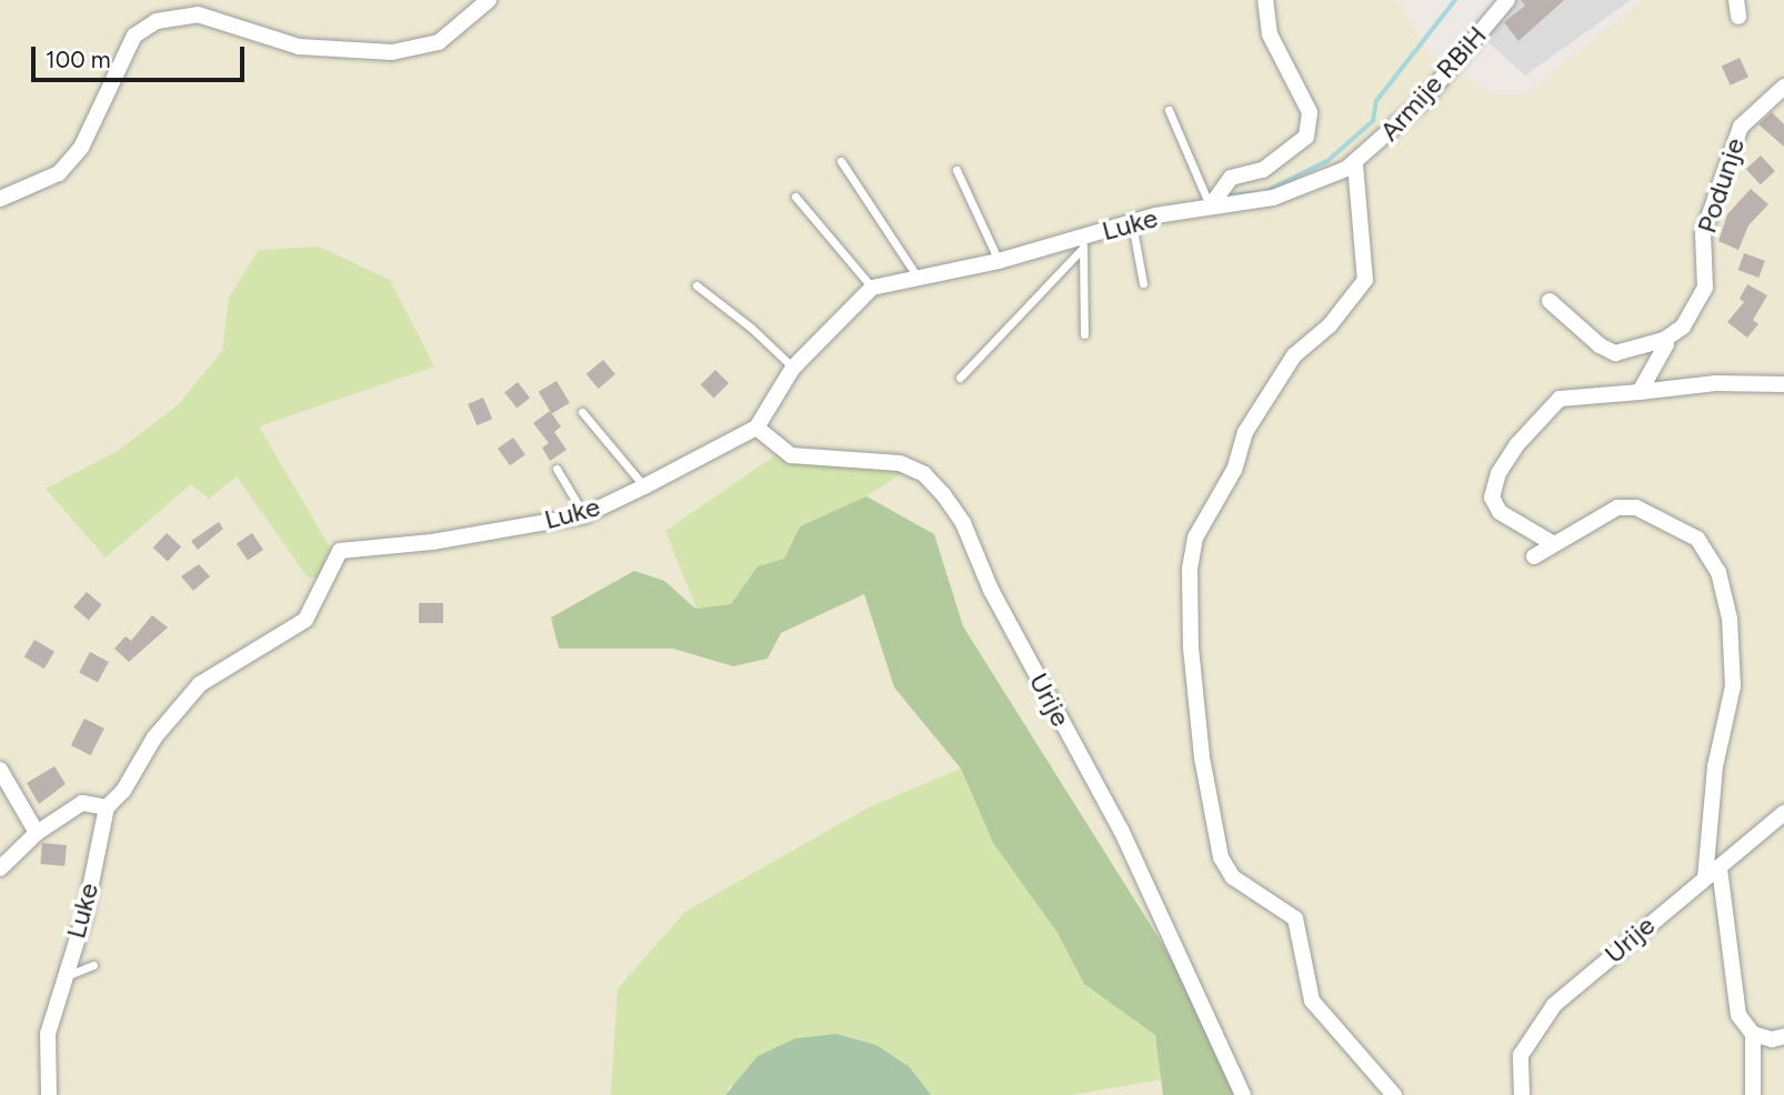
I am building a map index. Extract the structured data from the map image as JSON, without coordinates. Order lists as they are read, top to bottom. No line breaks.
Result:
{"streets":{"street":["Armije RBiH","Podunje","Luke","Urije"]},"crossings":[["Armije RBiH","Luke"],["Luke","Urije"]],"scale_bar":"100 m"}
